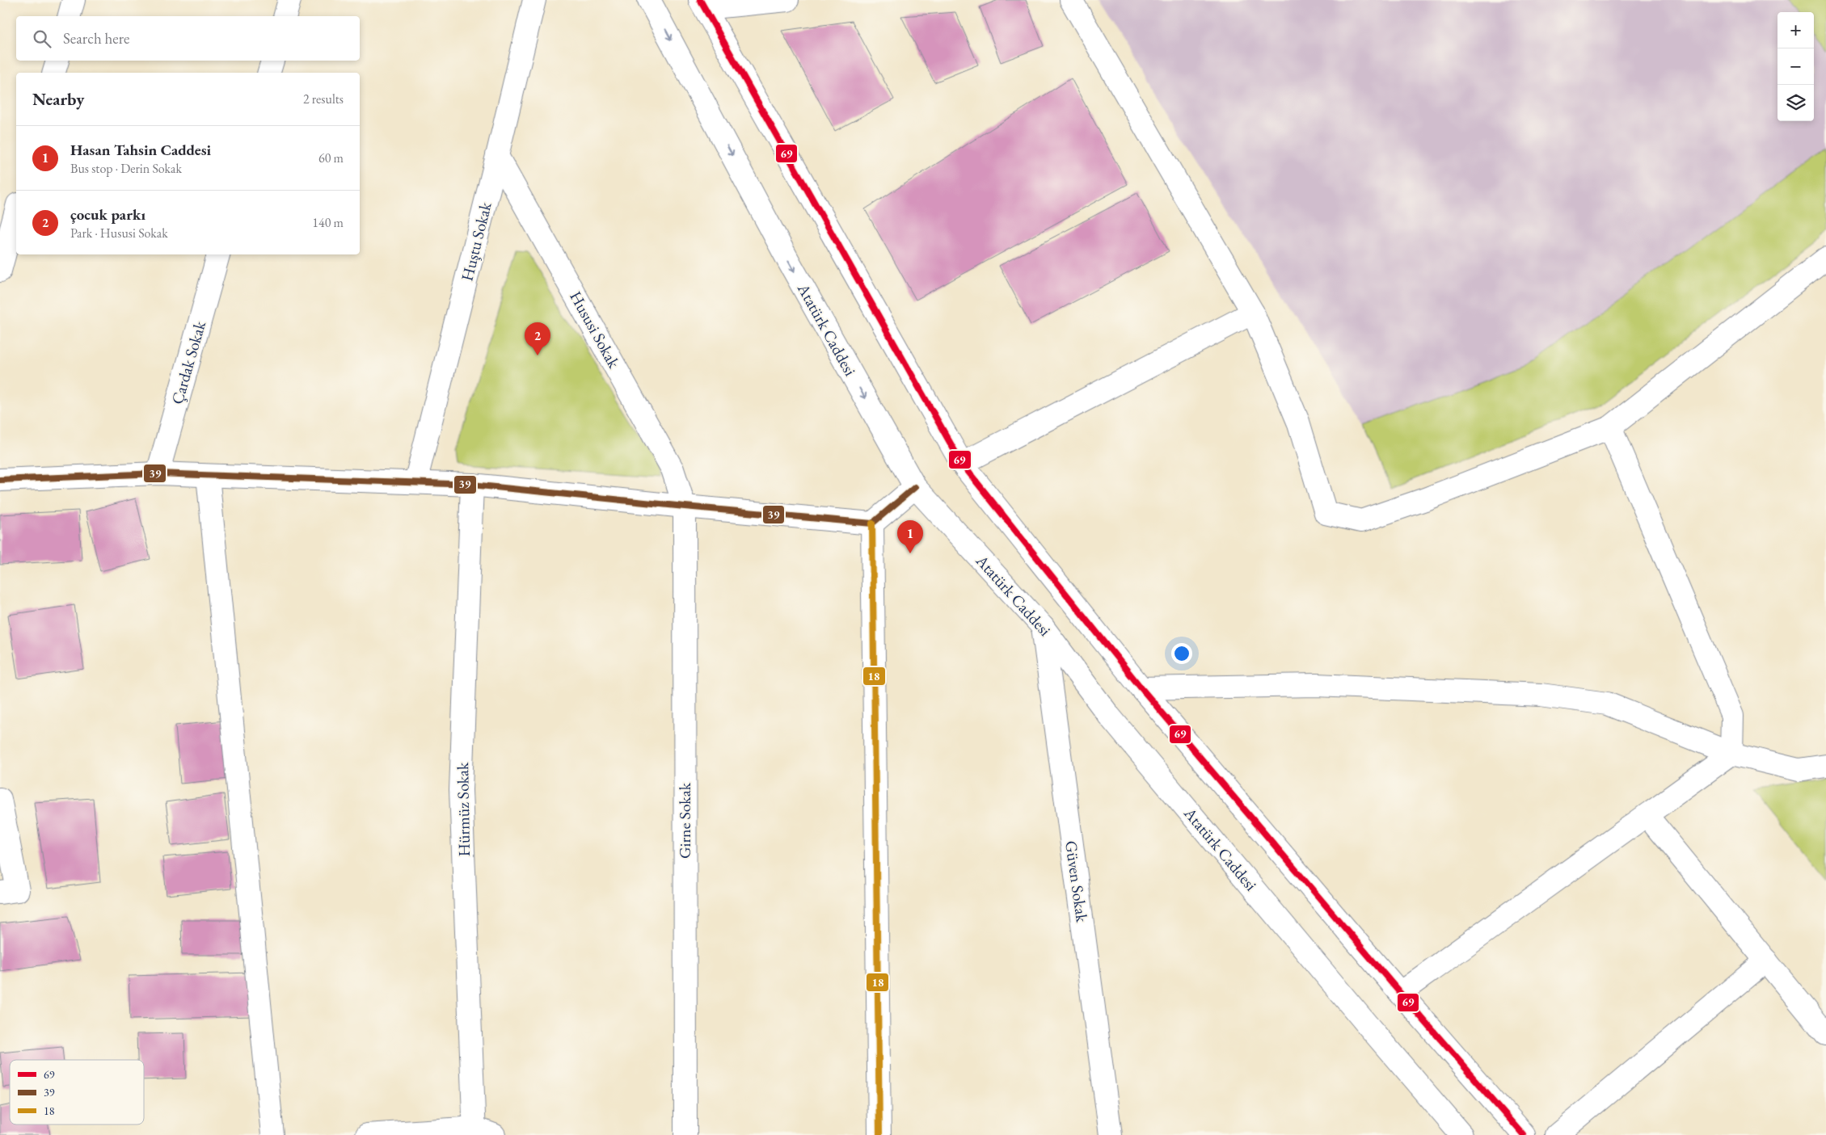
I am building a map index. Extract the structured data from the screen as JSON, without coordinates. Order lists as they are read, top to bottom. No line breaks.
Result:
{"streets":{"street":["Huştu Sokak","Hususi Sokak","Atatürk Caddesi","Çardak Sokak","Hürmüz Sokak","Girne Sokak","Güven Sokak"]},"crossings":[["Huştu Sokak","Hususi Sokak"],["Hususi Sokak","Girne Sokak"],["Atatürk Caddesi","Güven Sokak"]],"lines":["transit line 69","transit line 39","transit line 18"],"legend":["69","39","18"],"page":{"map_buttons":["+","−"],"search":"Search here","heading":["Nearby","2 results"],"list":[{"mark":"1","name":"Hasan Tahsin Caddesi","note":"Bus stop · Derin Sokak","value":"60 m"},{"mark":"2","name":"çocuk parkı","note":"Park · Hususi Sokak","value":"140 m"}],"pins":["2","1"]}}
